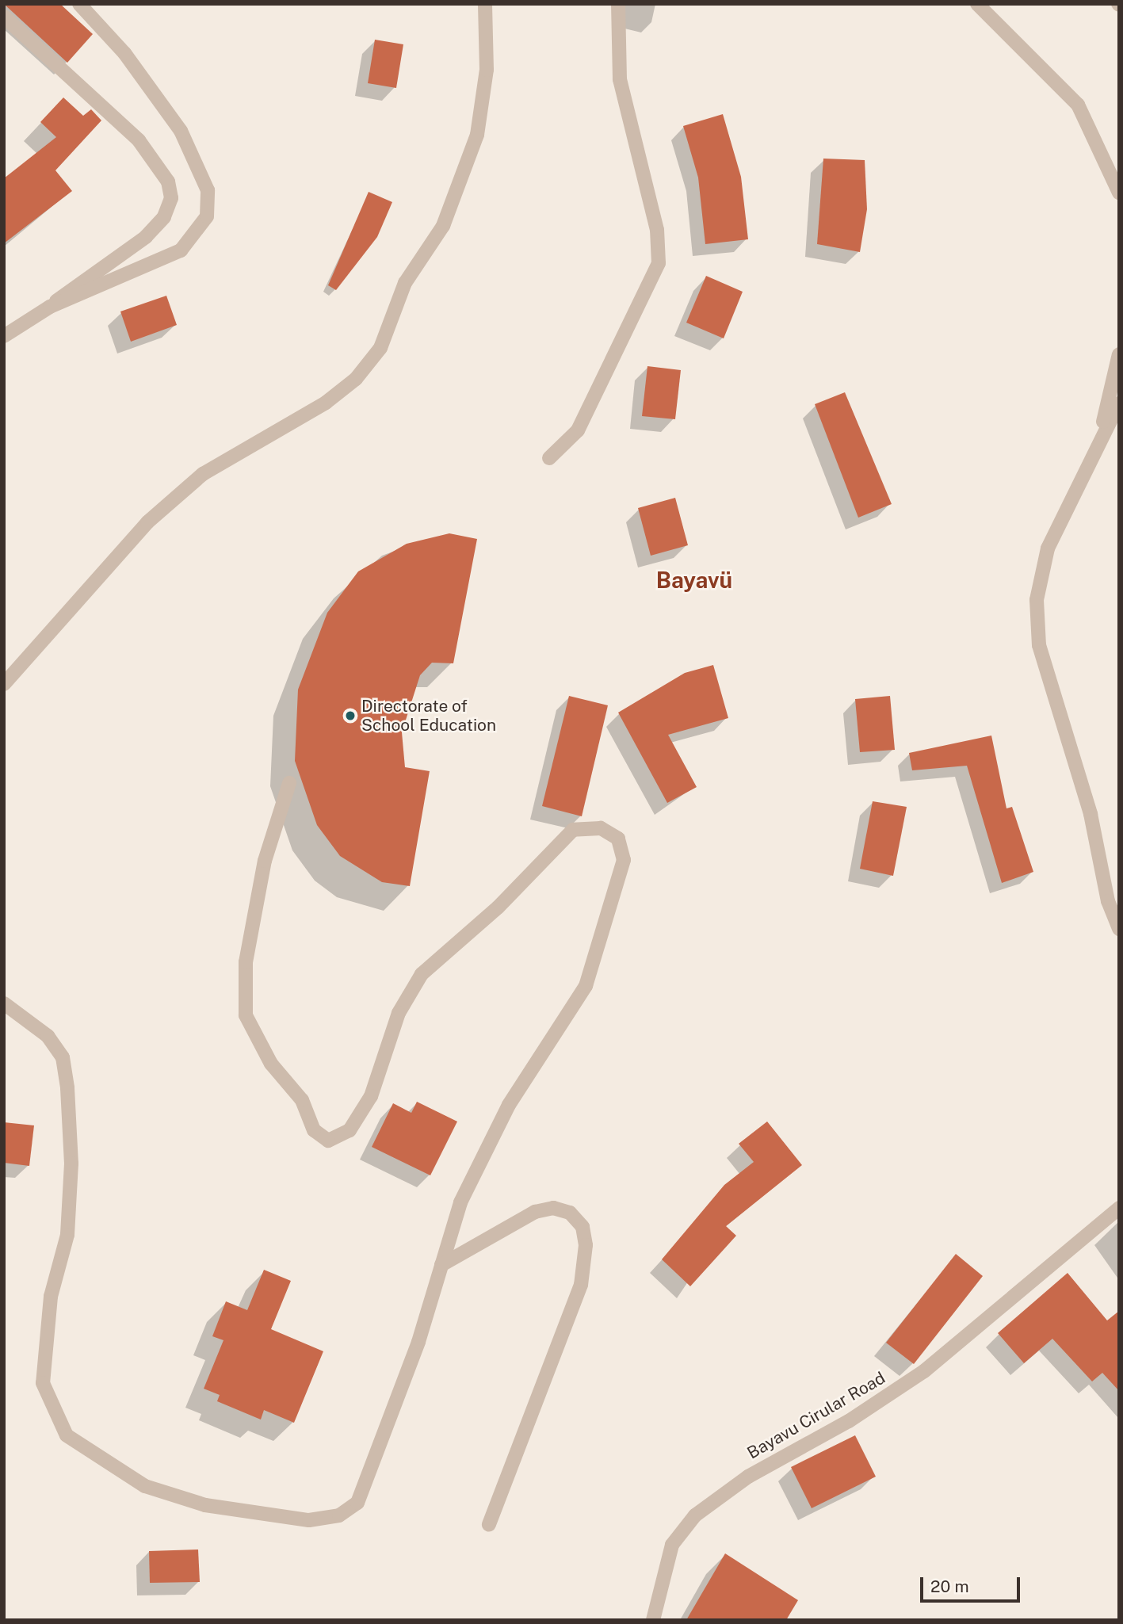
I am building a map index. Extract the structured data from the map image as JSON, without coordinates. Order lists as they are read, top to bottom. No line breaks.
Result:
{"streets":{"street":["Bayavu Cirular Road"]},"districts":["Bayavü"],"places":["Directorate of School Education"],"scale_bar":"20 m"}
